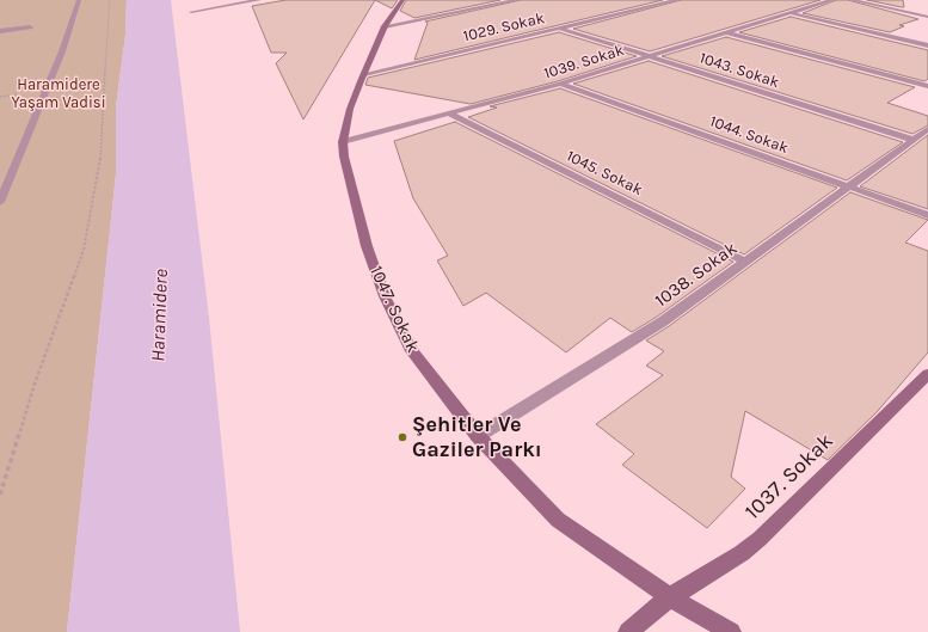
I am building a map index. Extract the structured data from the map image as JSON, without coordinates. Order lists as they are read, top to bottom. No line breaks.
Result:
{"streets":{"main road":["1047. Sokak","1037. Sokak"],"street":["1029. Sokak","1039. Sokak","1043. Sokak","1044. Sokak","1045. Sokak","1038. Sokak"]},"crossings":[["1029. Sokak","1043. Sokak"],["1029. Sokak","1047. Sokak"],["1039. Sokak","1043. Sokak"],["1039. Sokak","1044. Sokak"],["1039. Sokak","1045. Sokak"],["1039. Sokak","1047. Sokak"],["1043. Sokak","1038. Sokak"],["1044. Sokak","1038. Sokak"],["1045. Sokak","1038. Sokak"],["1038. Sokak","1047. Sokak"],["1047. Sokak","1037. Sokak"]],"water":["Haramidere"],"parks":["Haramidere Yaşam Vadisi"],"places":["Şehitler Ve Gaziler Parkı"]}
